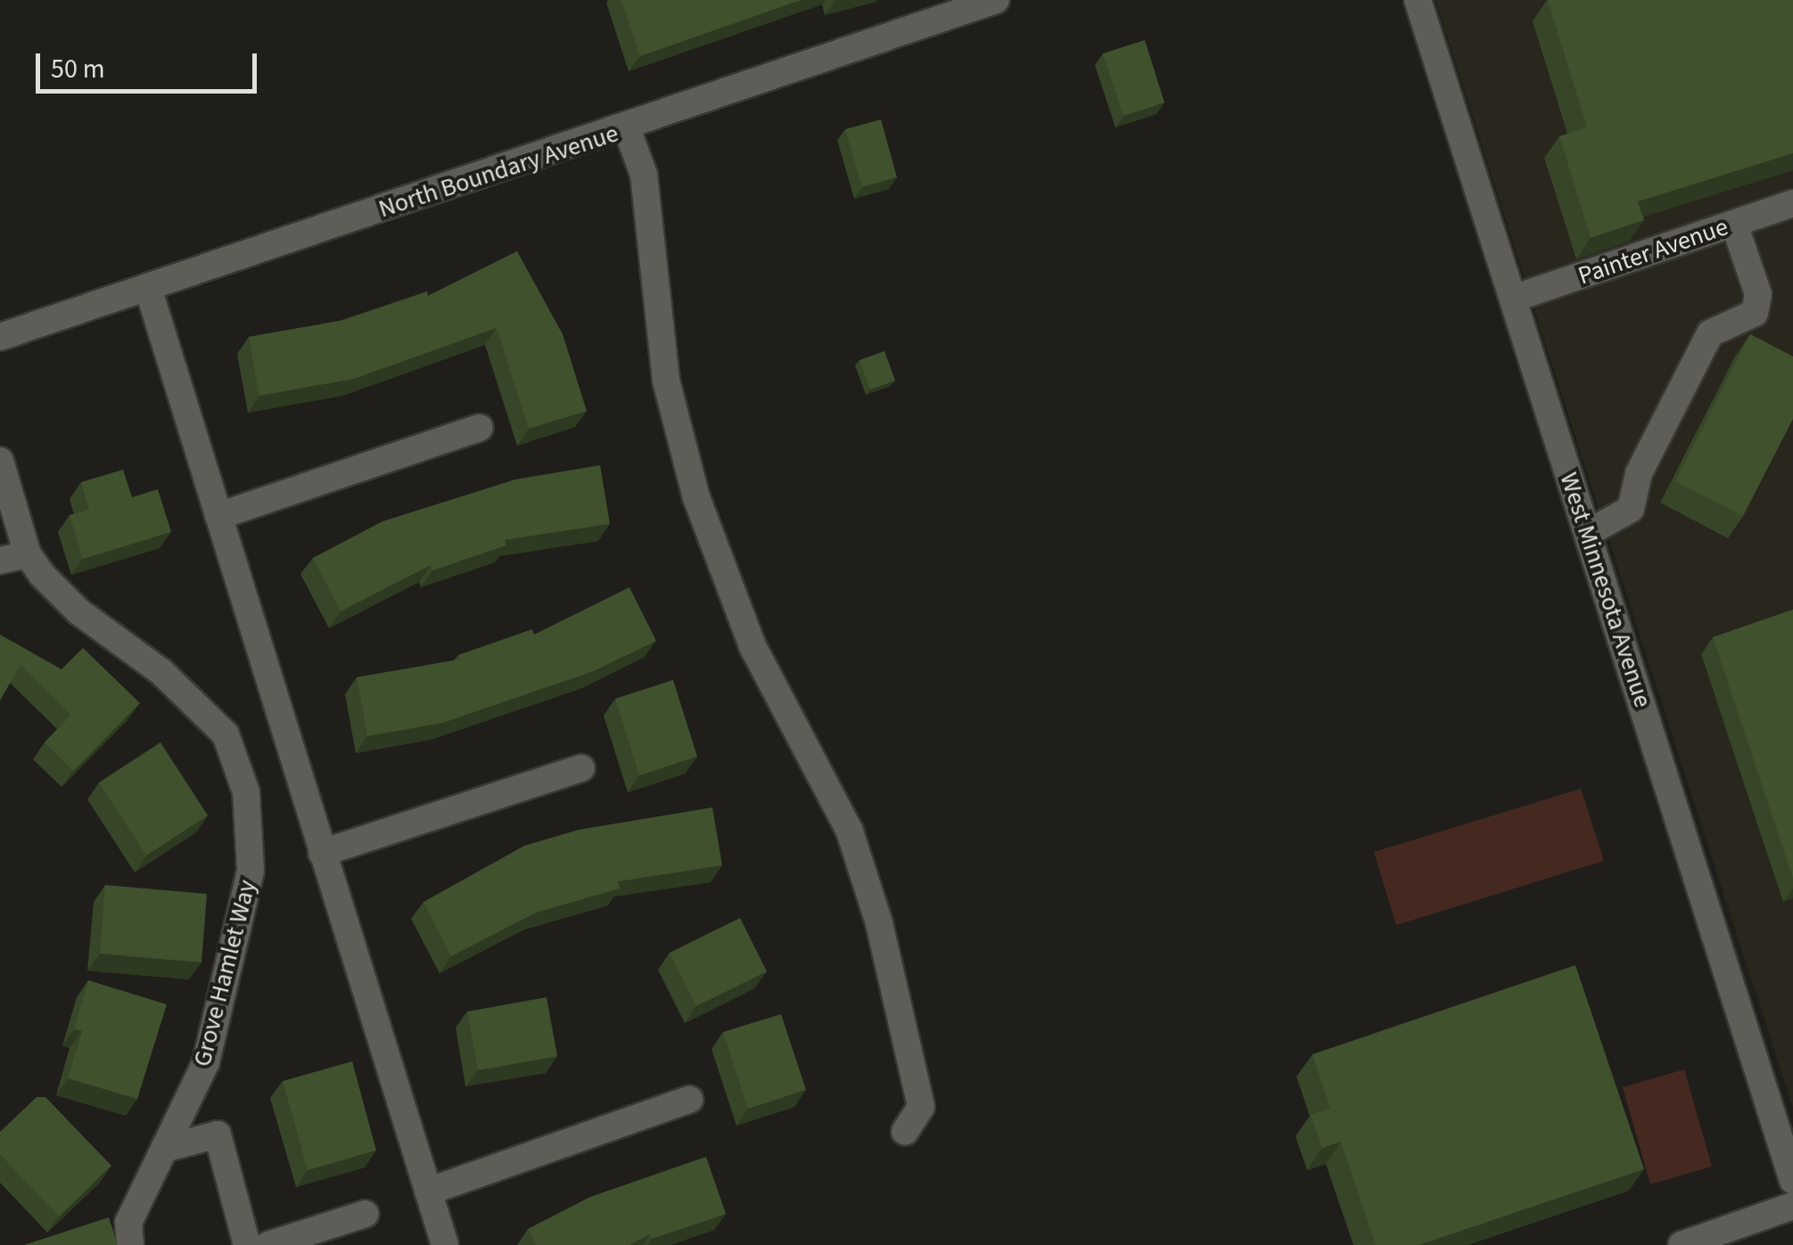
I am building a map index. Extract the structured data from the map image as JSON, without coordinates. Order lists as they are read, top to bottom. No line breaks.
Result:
{"streets":{"street":["North Boundary Avenue","Painter Avenue","West Minnesota Avenue","Grove Hamlet Way"]},"crossings":[["Painter Avenue","West Minnesota Avenue"]],"scale_bar":"50 m"}
